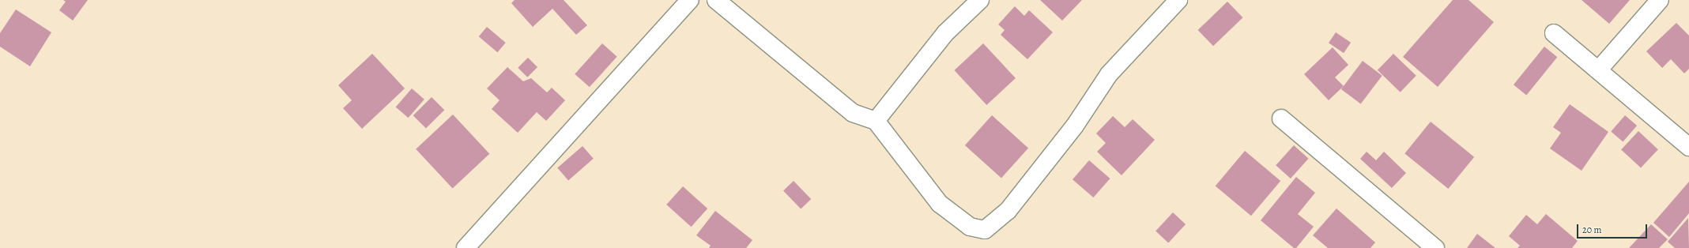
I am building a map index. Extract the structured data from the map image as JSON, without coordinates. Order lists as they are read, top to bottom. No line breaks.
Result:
{"scale_bar":"20 m"}
